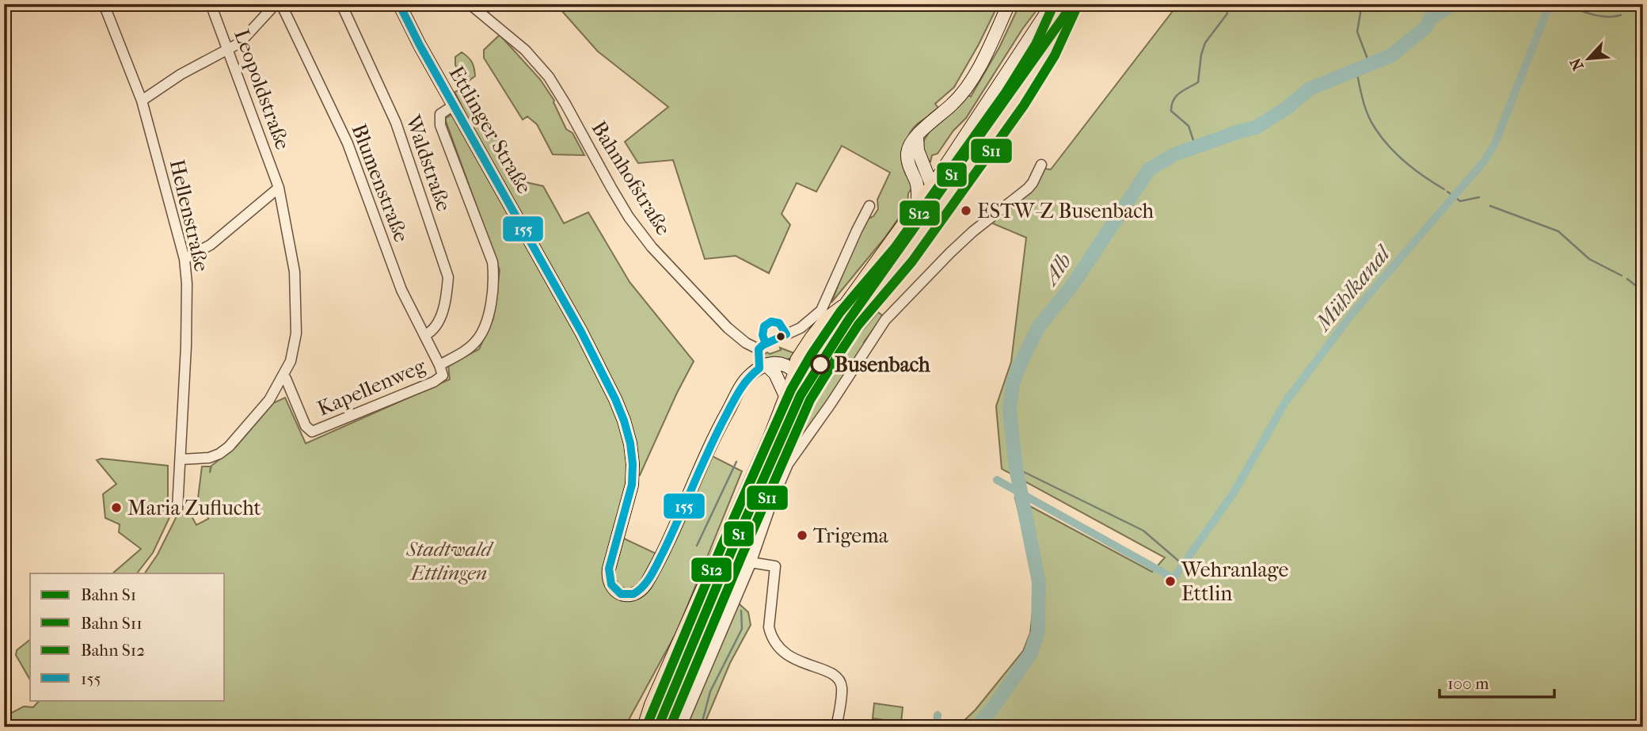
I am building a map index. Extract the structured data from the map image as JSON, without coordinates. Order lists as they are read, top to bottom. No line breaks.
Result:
{"streets":{"main road":["Ettlinger Straße"],"street":["Leopoldstraße","Waldstraße","Bahnhofstraße","Blumenstraße","Hellenstraße","Kapellenweg"]},"crossings":[["Leopoldstraße","Hellenstraße"],["Leopoldstraße","Kapellenweg"],["Ettlinger Straße","Kapellenweg"],["Waldstraße","Blumenstraße"],["Blumenstraße","Kapellenweg"]],"water":["Alb","Mühlkanal"],"parks":["Stadtwald Ettlingen"],"places":["ESTW-Z Busenbach","Busenbach","Maria Zuflucht","Trigema","Wehranlage Ettlin"],"lines":["rail line S1","rail line S12","transit line 155","rail line S11"],"legend":["Bahn S1","Bahn S11","Bahn S12","155"],"scale_bar":"100 m","north":"bottom left"}
